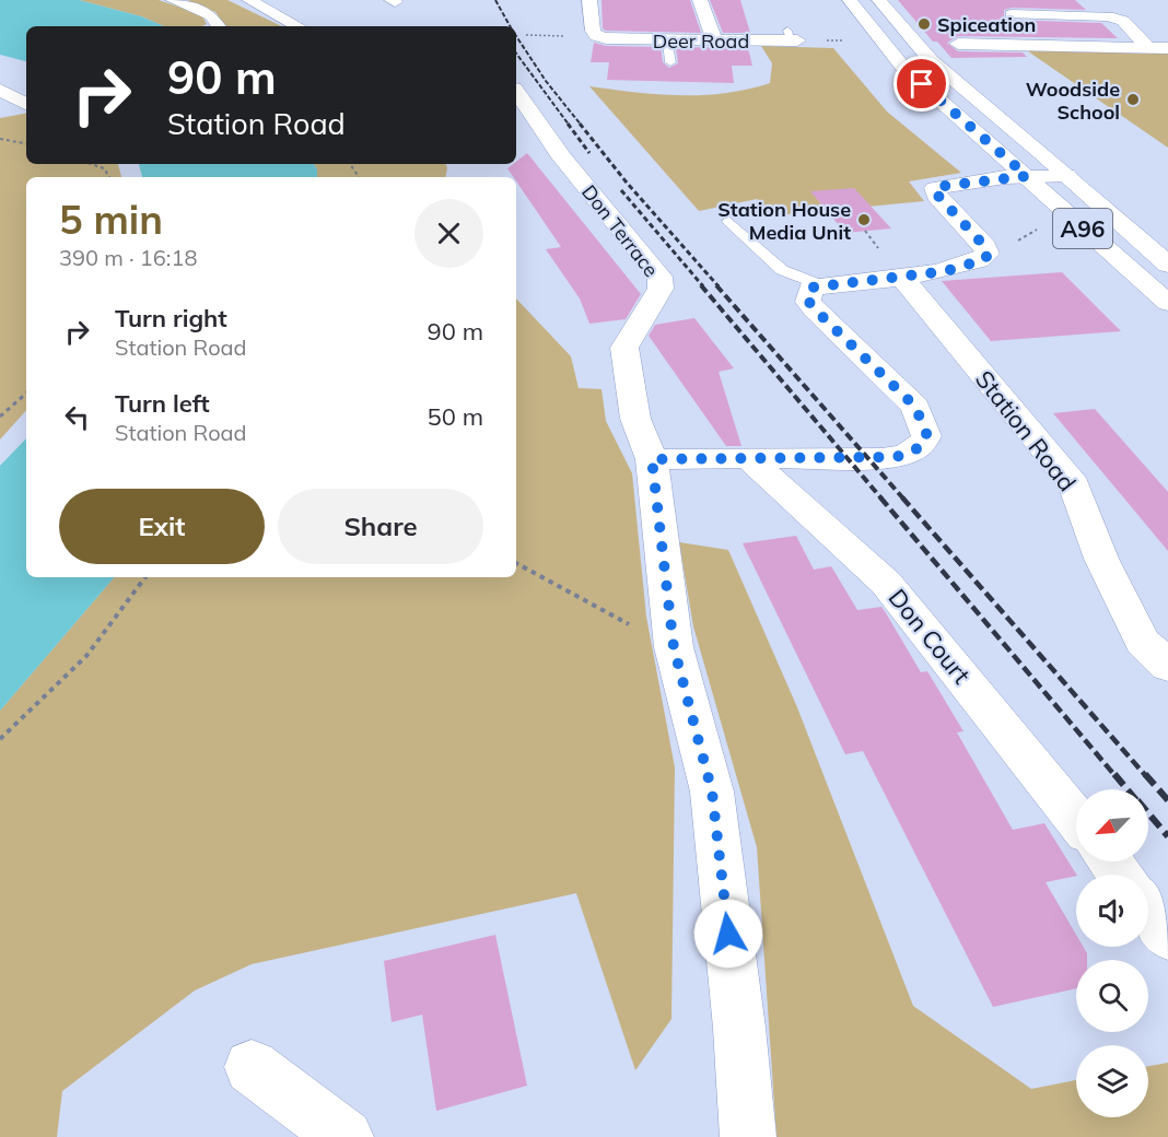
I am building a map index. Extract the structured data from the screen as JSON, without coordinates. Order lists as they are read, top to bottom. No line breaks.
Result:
{"streets":{"street":["Deer Road","A96","Don Terrace","Station Road","Don Court"]},"places":["Spiceation","Woodside School","Station House Media Unit"],"north":"bottom left","page":{"turn":["90 m","Station Road"],"heading":["5 min","390 m · 16:18"],"list":[{"name":"Turn right","note":"Station Road","value":"90 m"},{"name":"Turn left","note":"Station Road","value":"50 m"}],"buttons":["Exit","Share"]}}
